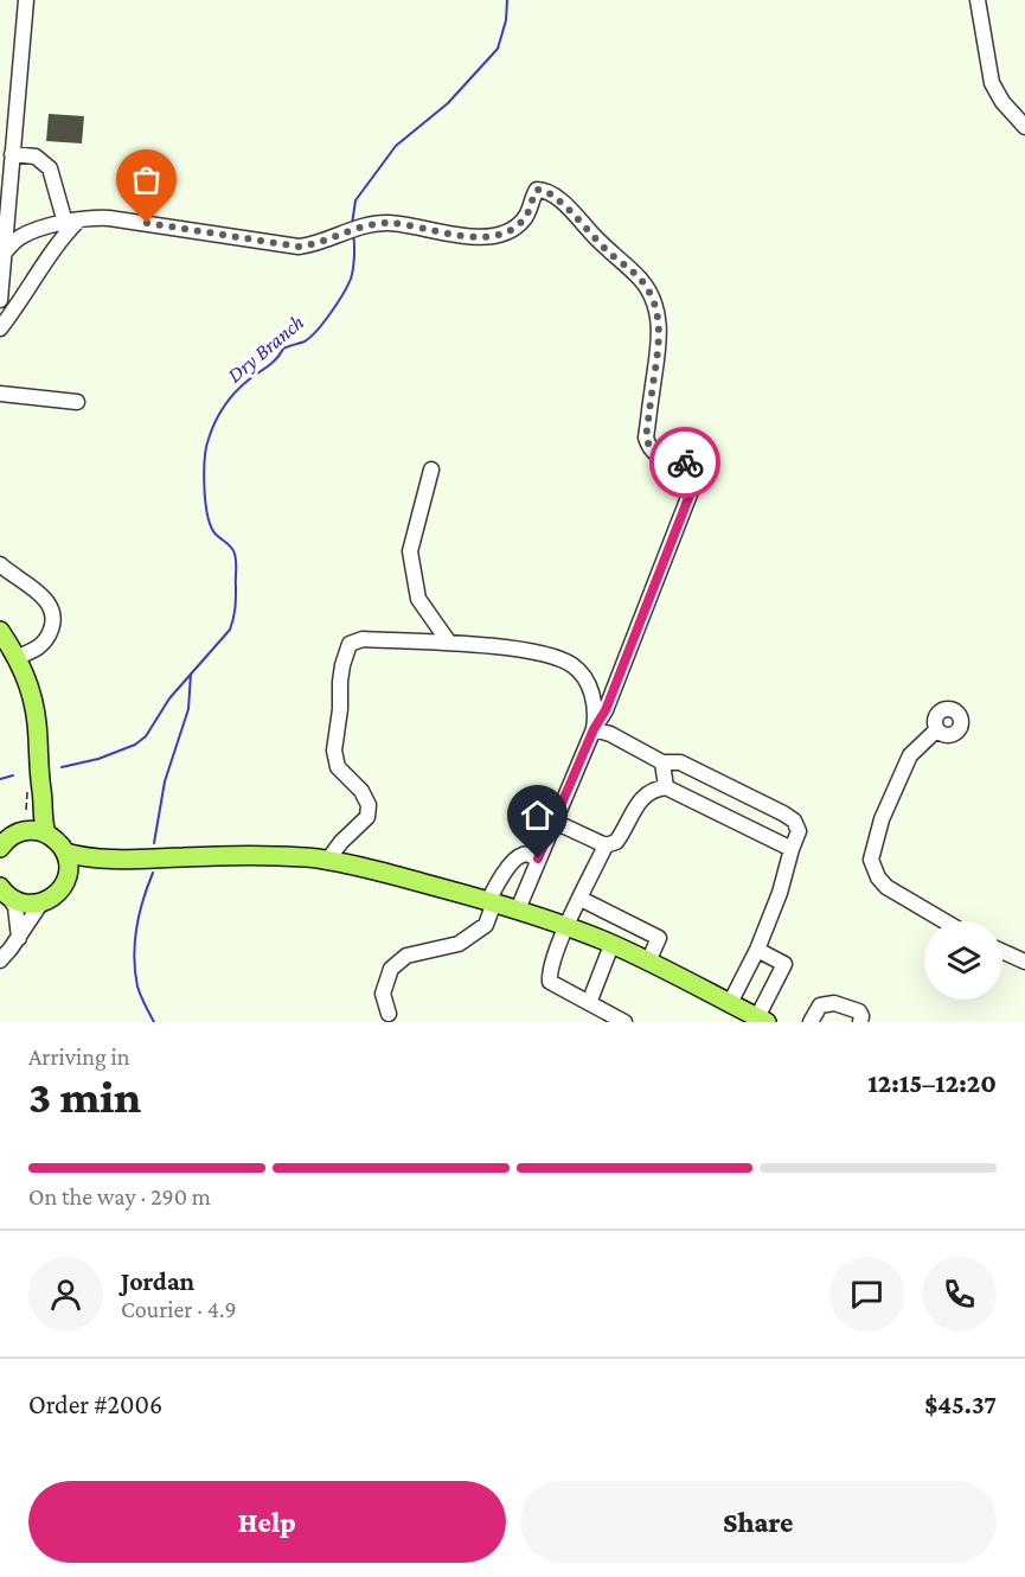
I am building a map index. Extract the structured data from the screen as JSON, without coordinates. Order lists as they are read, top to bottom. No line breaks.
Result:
{"water":["Dry Branch"],"page":{"heading":["3 min","Arriving in","12:15–12:20"],"panel":["Jordan","Courier · 4.9","Order #2006","$45.37"],"bar":"On the way · 290 m","buttons":["Help","Share"]}}
